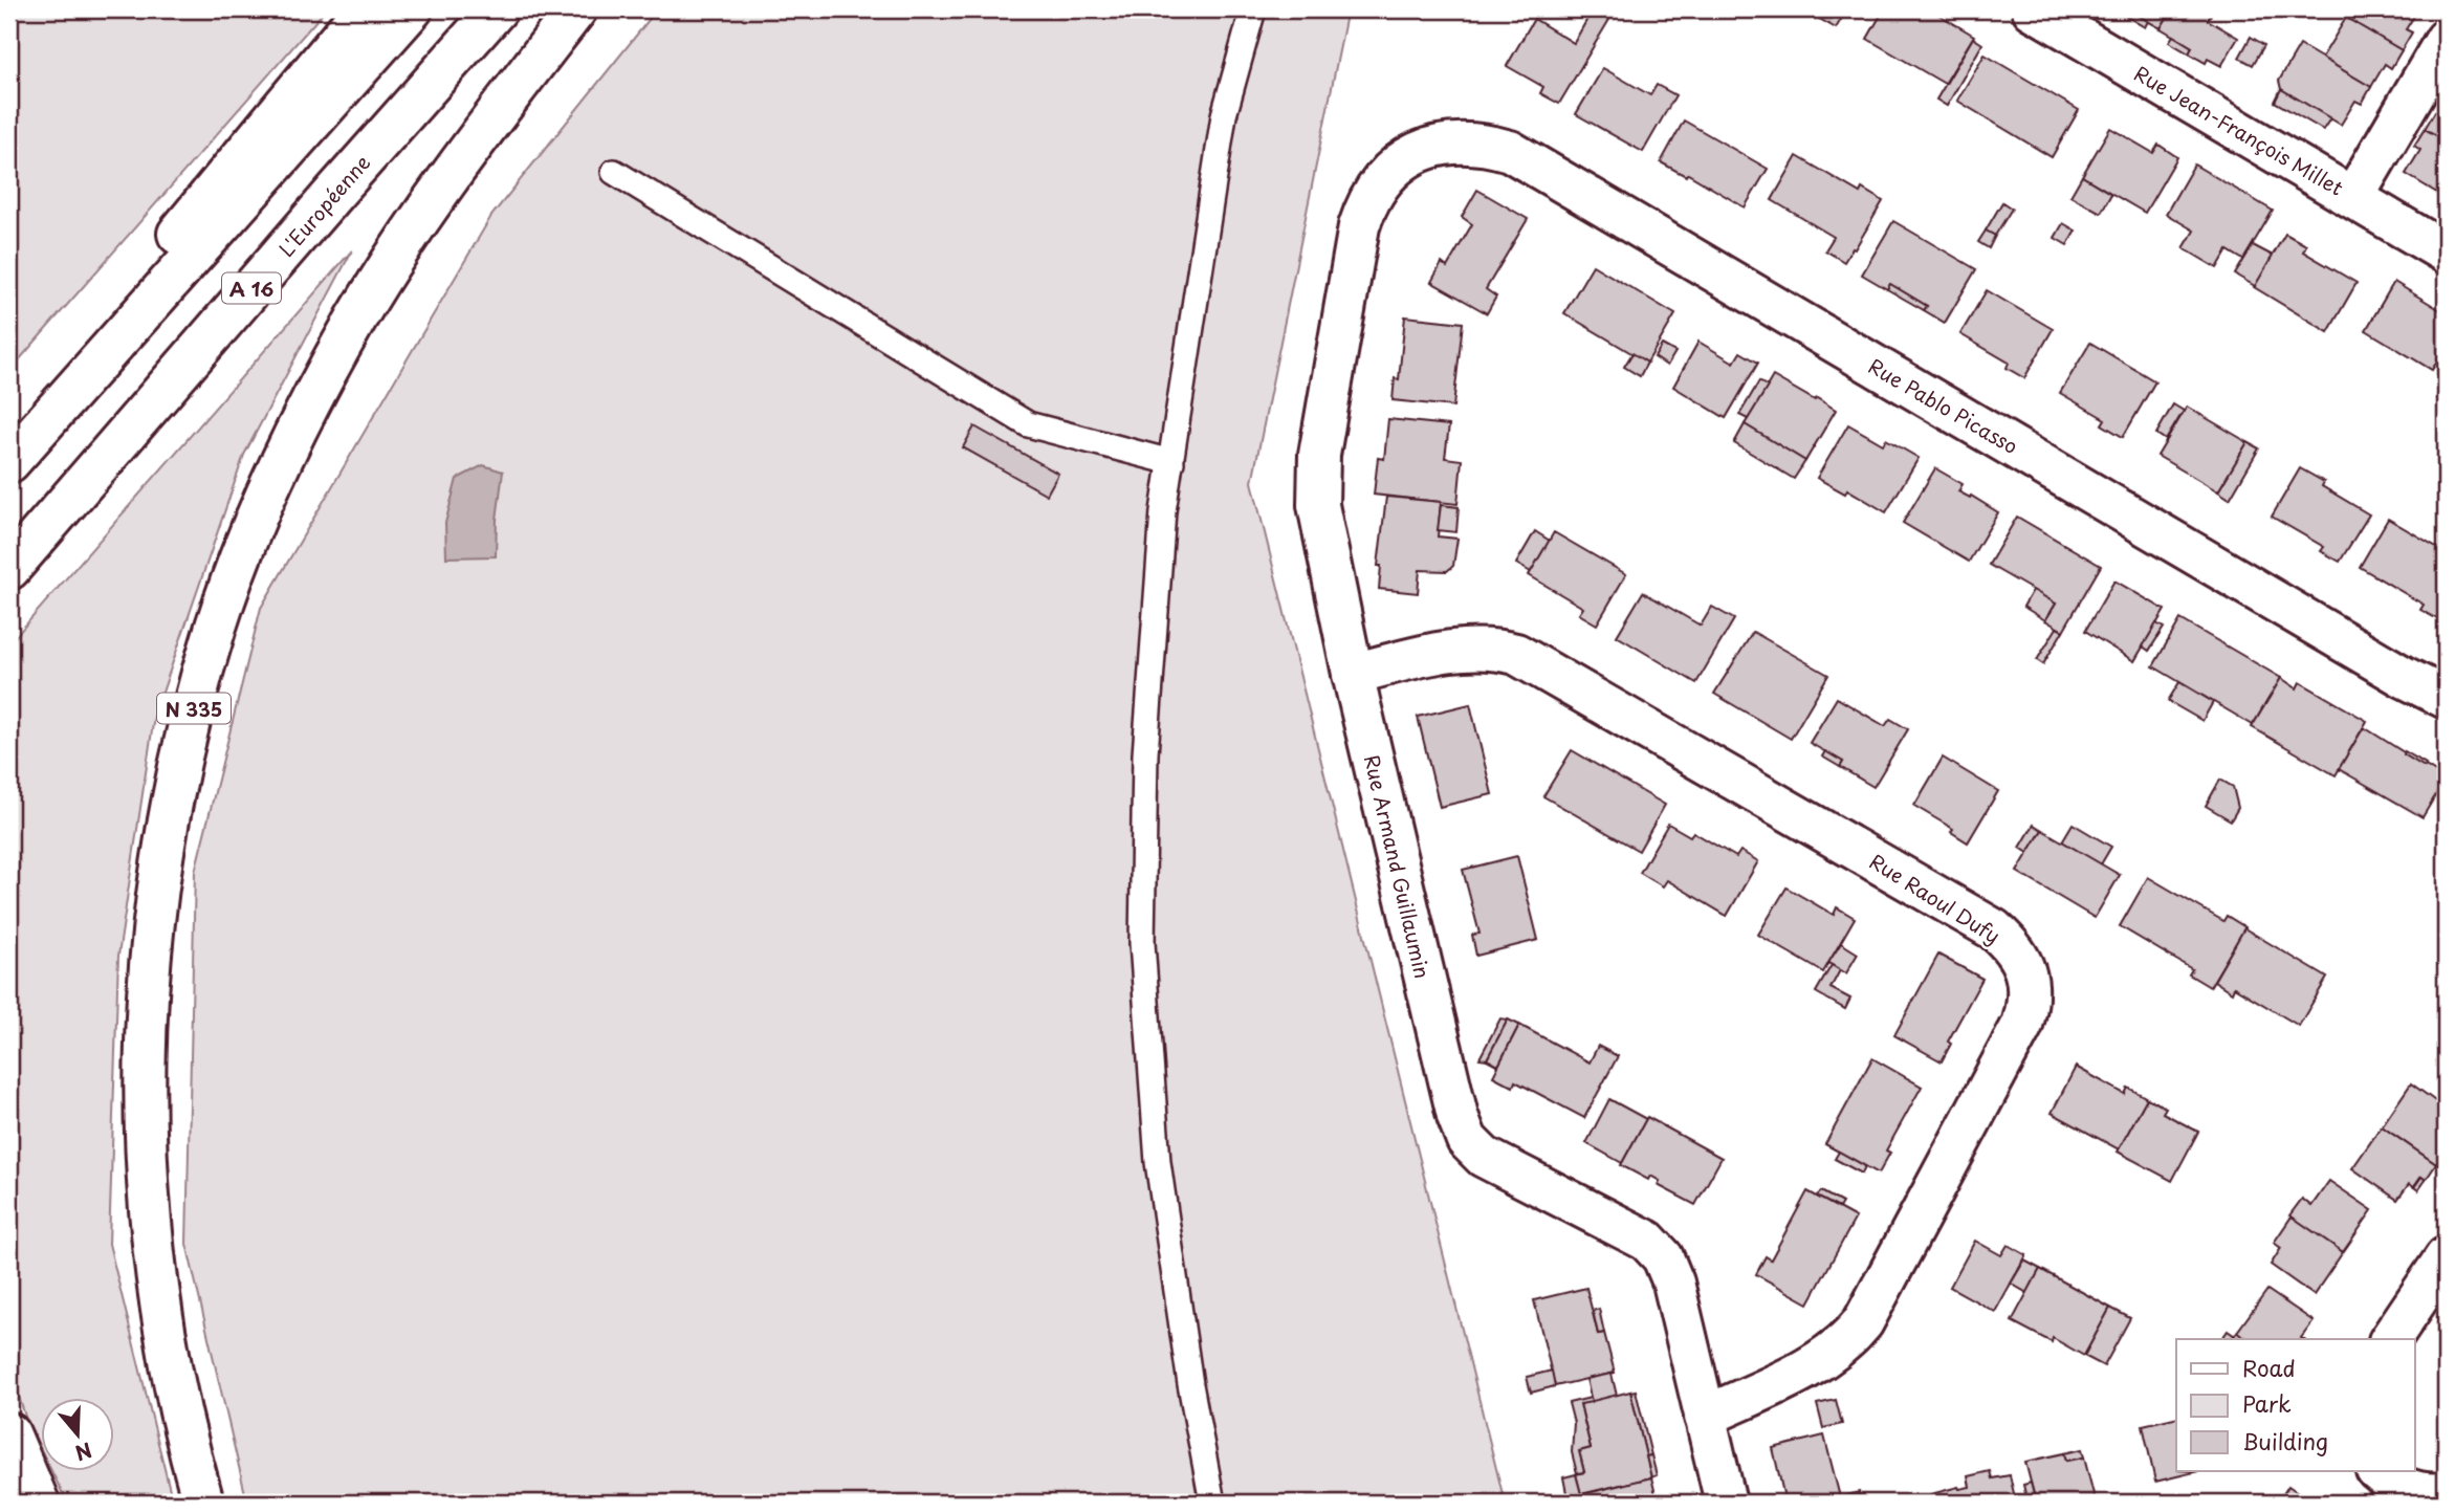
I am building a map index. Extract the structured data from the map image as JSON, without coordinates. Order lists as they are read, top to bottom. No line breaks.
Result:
{"streets":{"main road":["Rue Jean-François Millet","L'Européenne","A 16","Rue Pablo Picasso","N 335","Rue Armand Guillaumin","Rue Raoul Dufy"]},"crossings":[["Rue Pablo Picasso","Rue Armand Guillaumin"],["Rue Armand Guillaumin","Rue Raoul Dufy"]],"legend":["Road","Park","Building"],"north":"bottom"}
